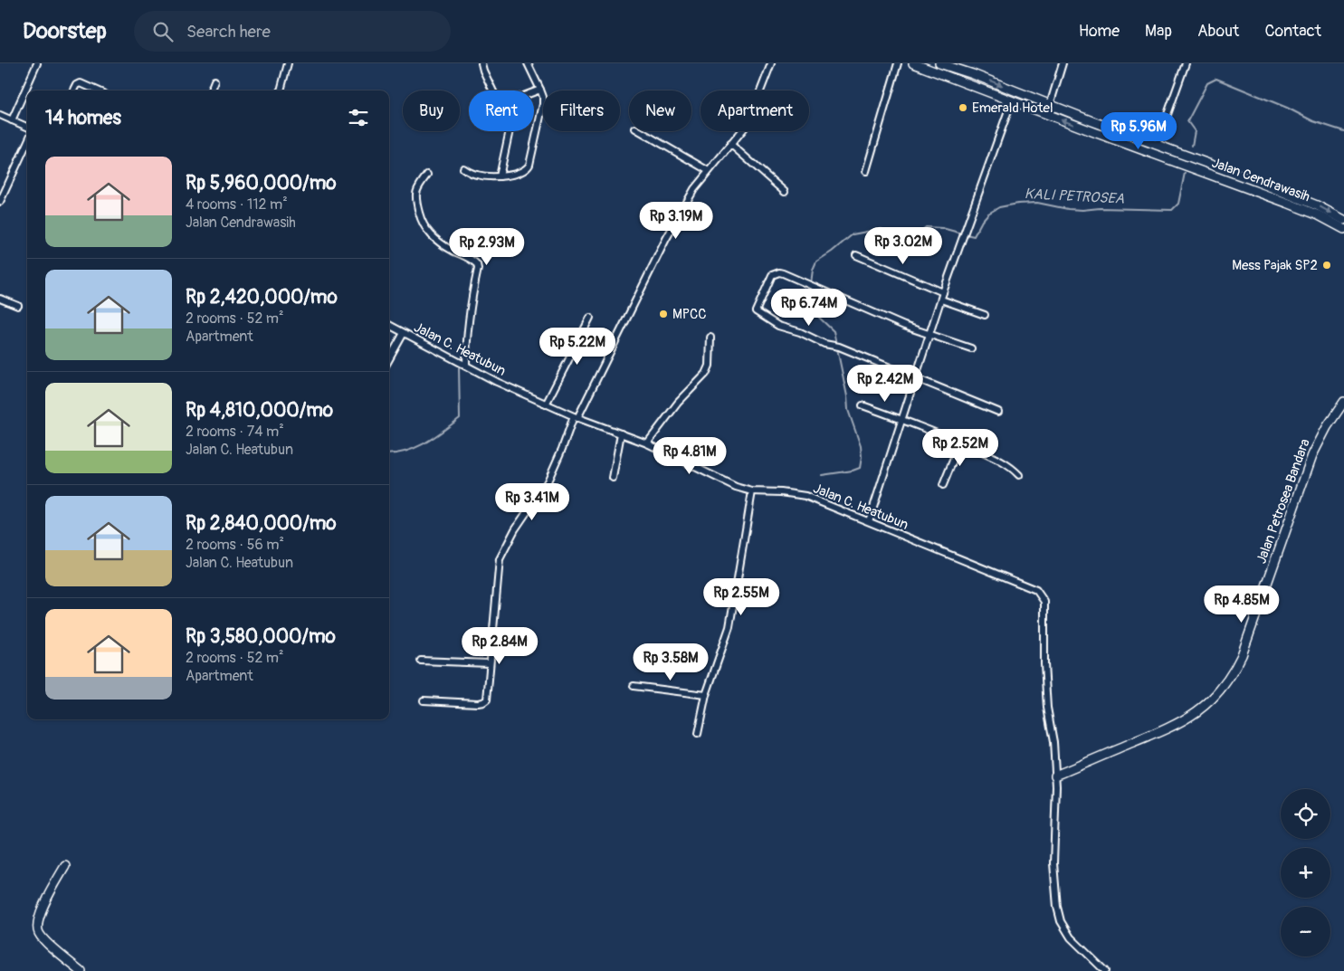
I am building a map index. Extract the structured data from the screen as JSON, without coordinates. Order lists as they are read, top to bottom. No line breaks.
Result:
{"streets":{"main road":["Jalan Cendrawasih","Jalan Petrosea Bandara"],"street":["Jalan C. Heatubun"]},"crossings":[["Jalan C. Heatubun","Jalan Petrosea Bandara"]],"water":["KALI PETROSEA"],"places":["Emerald Hotel","Mess Pajak SP2","MPCC"],"page":{"header":"Doorstep","search":"Search here","nav":["Home","Map","About","Contact"],"chip":["Buy","Rent","Filters","New","Apartment"],"heading":"14 homes","price":["Rp 5.96M","Rp 3.19M","Rp 3.02M","Rp 2.93M","Rp 6.74M","Rp 5.22M","Rp 2.42M","Rp 2.52M","Rp 4.81M","Rp 3.41M","Rp 2.55M","Rp 4.85M","Rp 2.84M","Rp 3.58M"],"list":[{"name":"Rp 5,960,000/mo","note":"4 rooms · 112 m² · Jalan Cendrawasih"},{"name":"Rp 2,420,000/mo","note":"2 rooms · 52 m² · Apartment"},{"name":"Rp 4,810,000/mo","note":"2 rooms · 74 m² · Jalan C. Heatubun"},{"name":"Rp 2,840,000/mo","note":"2 rooms · 56 m² · Jalan C. Heatubun"},{"name":"Rp 3,580,000/mo","note":"2 rooms · 52 m² · Apartment"}],"map_buttons":["+","−"]}}
